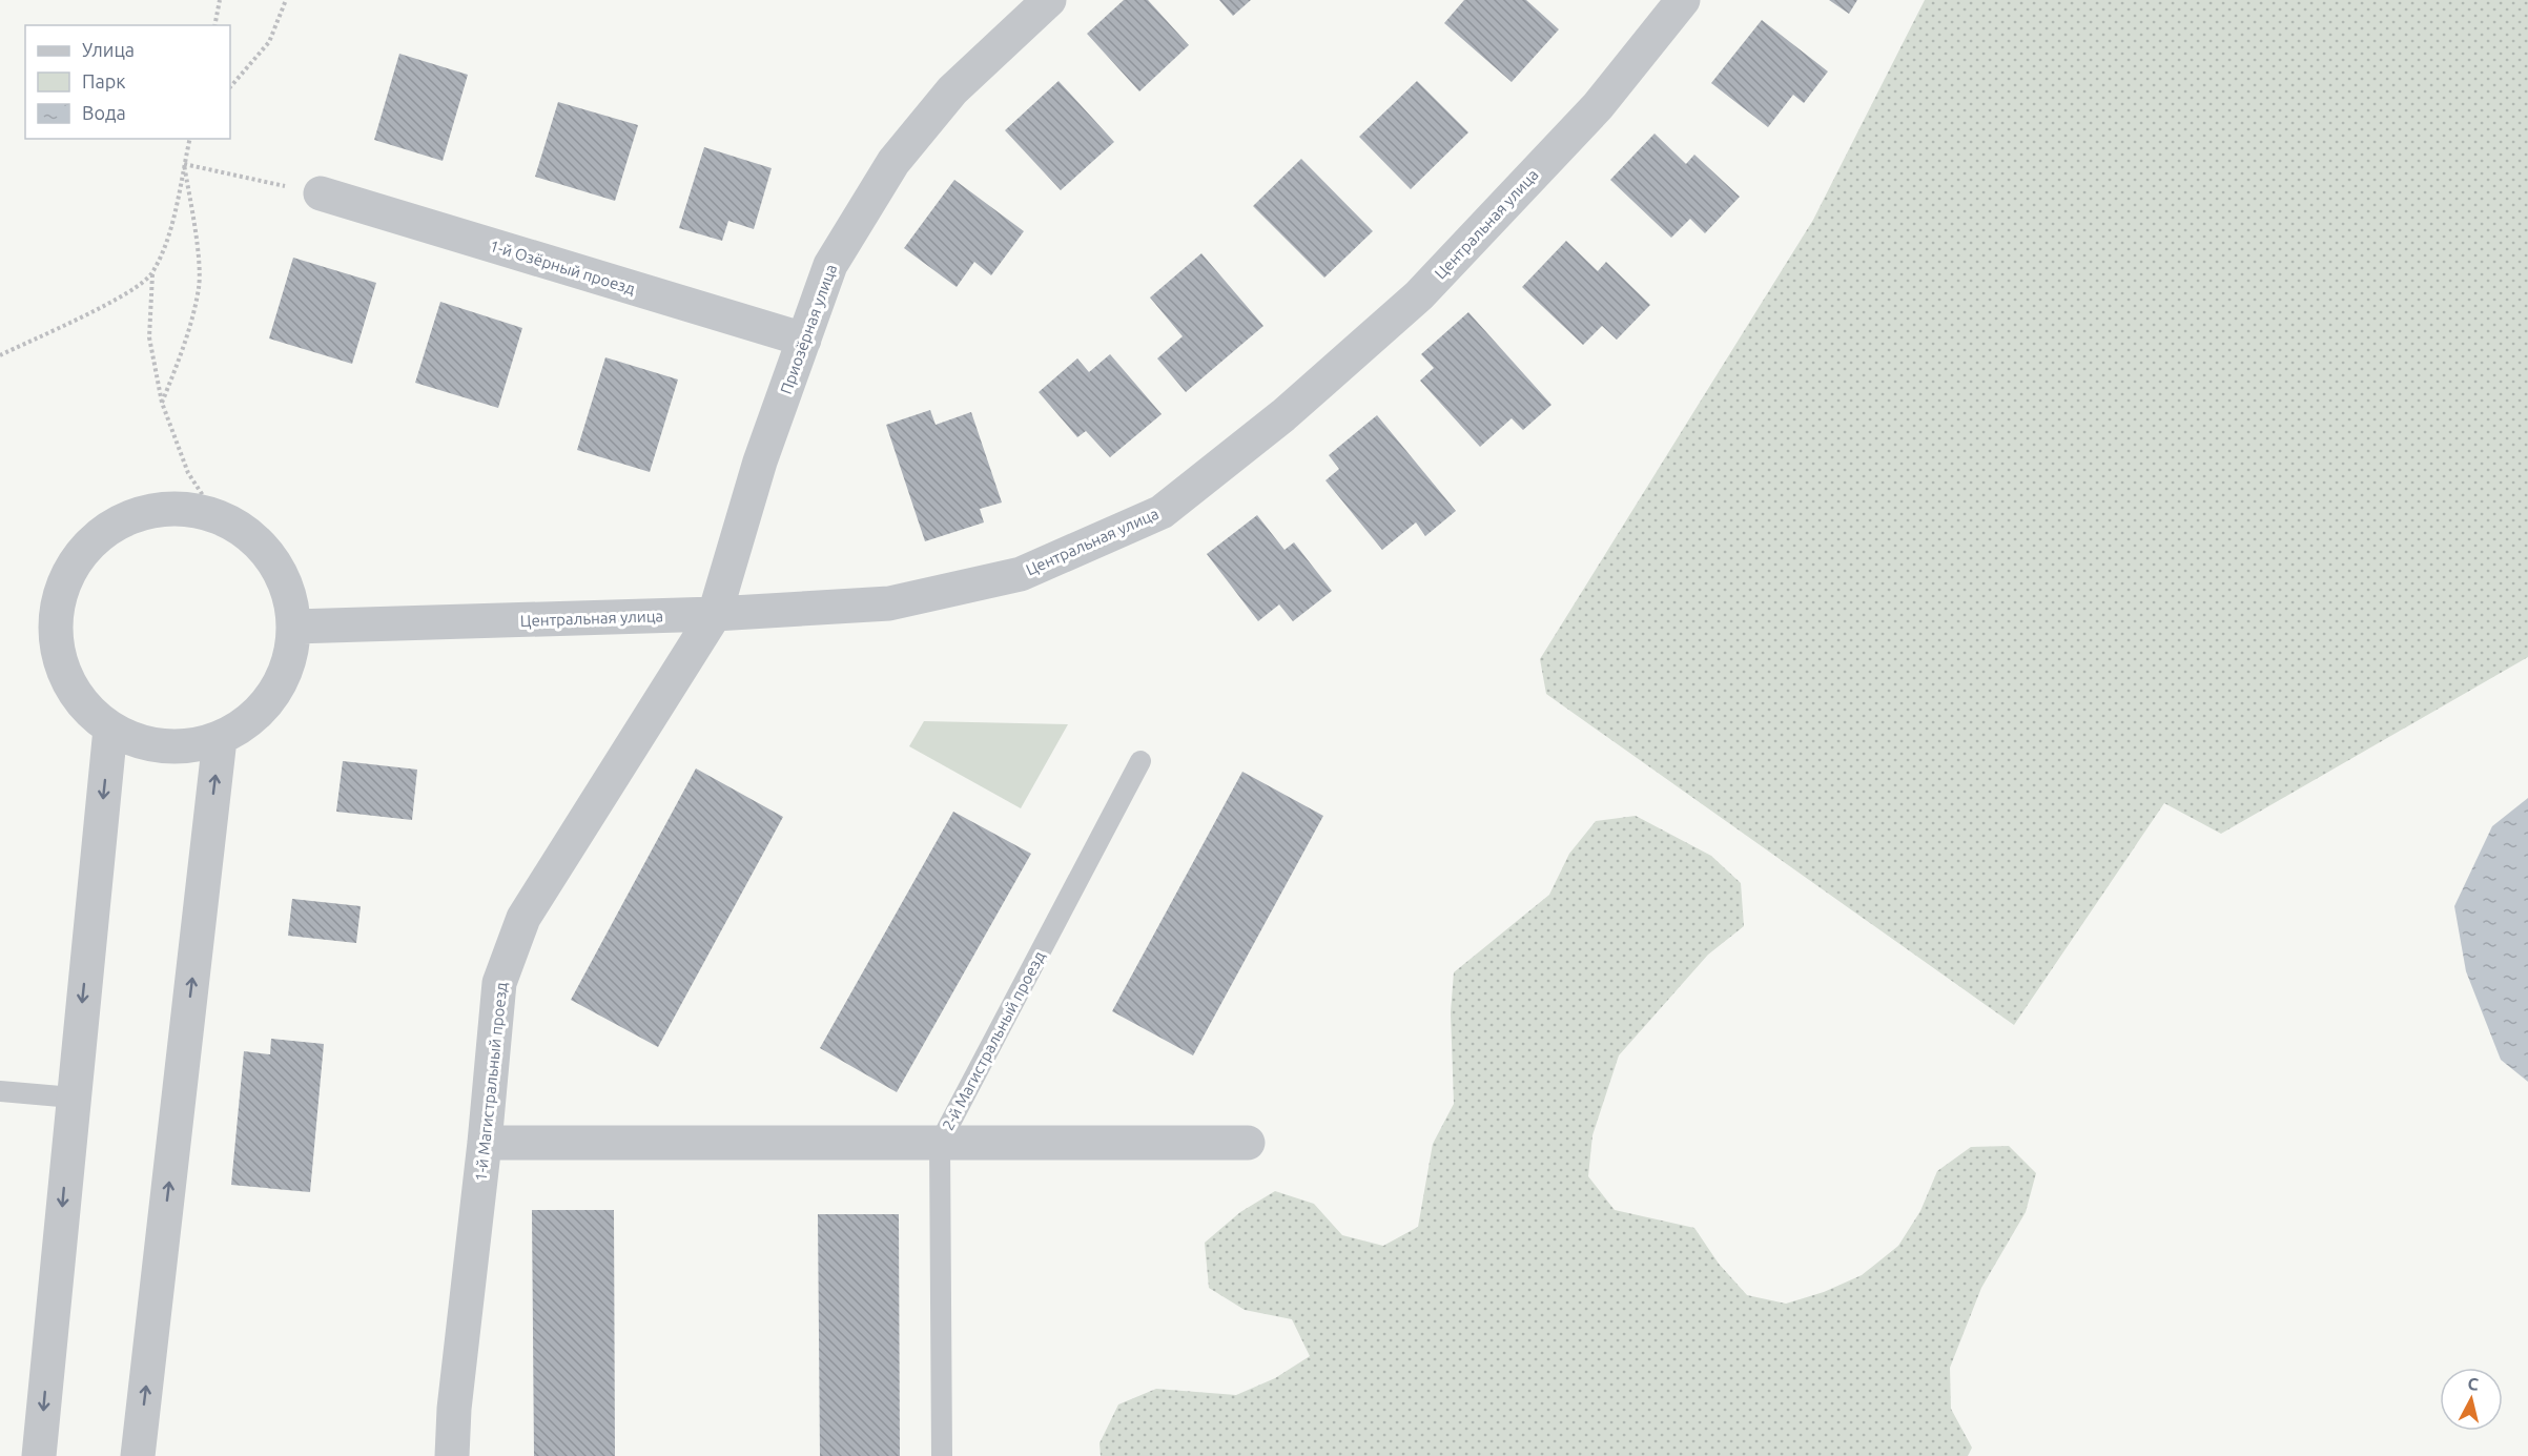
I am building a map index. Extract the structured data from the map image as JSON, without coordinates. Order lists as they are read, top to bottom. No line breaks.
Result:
{"streets":{"street":["Центральная улица","1-й Озёрный проезд","Приозёрная улица","1-й Магистральный проезд"],"lane":["2-й Магистральный проезд"]},"crossings":[["Центральная улица","Приозёрная улица"],["Центральная улица","1-й Магистральный проезд"],["1-й Озёрный проезд","Приозёрная улица"],["Приозёрная улица","1-й Магистральный проезд"]],"legend":["Улица","Парк","Вода"],"north":"top"}
